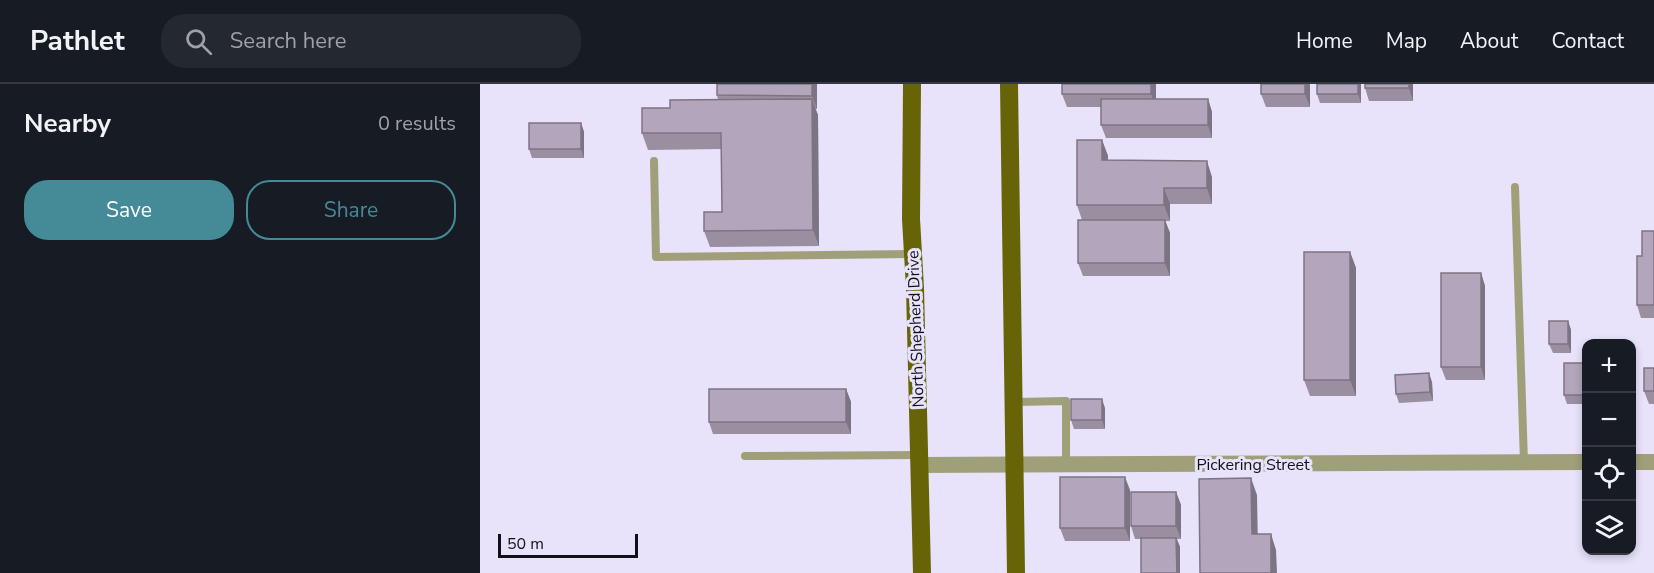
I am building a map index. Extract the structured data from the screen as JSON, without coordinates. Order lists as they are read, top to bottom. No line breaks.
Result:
{"streets":{"main road":["North Shepherd Drive"],"street":["Pickering Street"]},"crossings":[["North Shepherd Drive","Pickering Street"]],"scale_bar":"50 m","page":{"header":"Pathlet","search":"Search here","nav":["Home","Map","About","Contact"],"heading":["Nearby","0 results"],"buttons":["Save","Share"],"map_buttons":["+","−"],"scale":"50 m"}}
